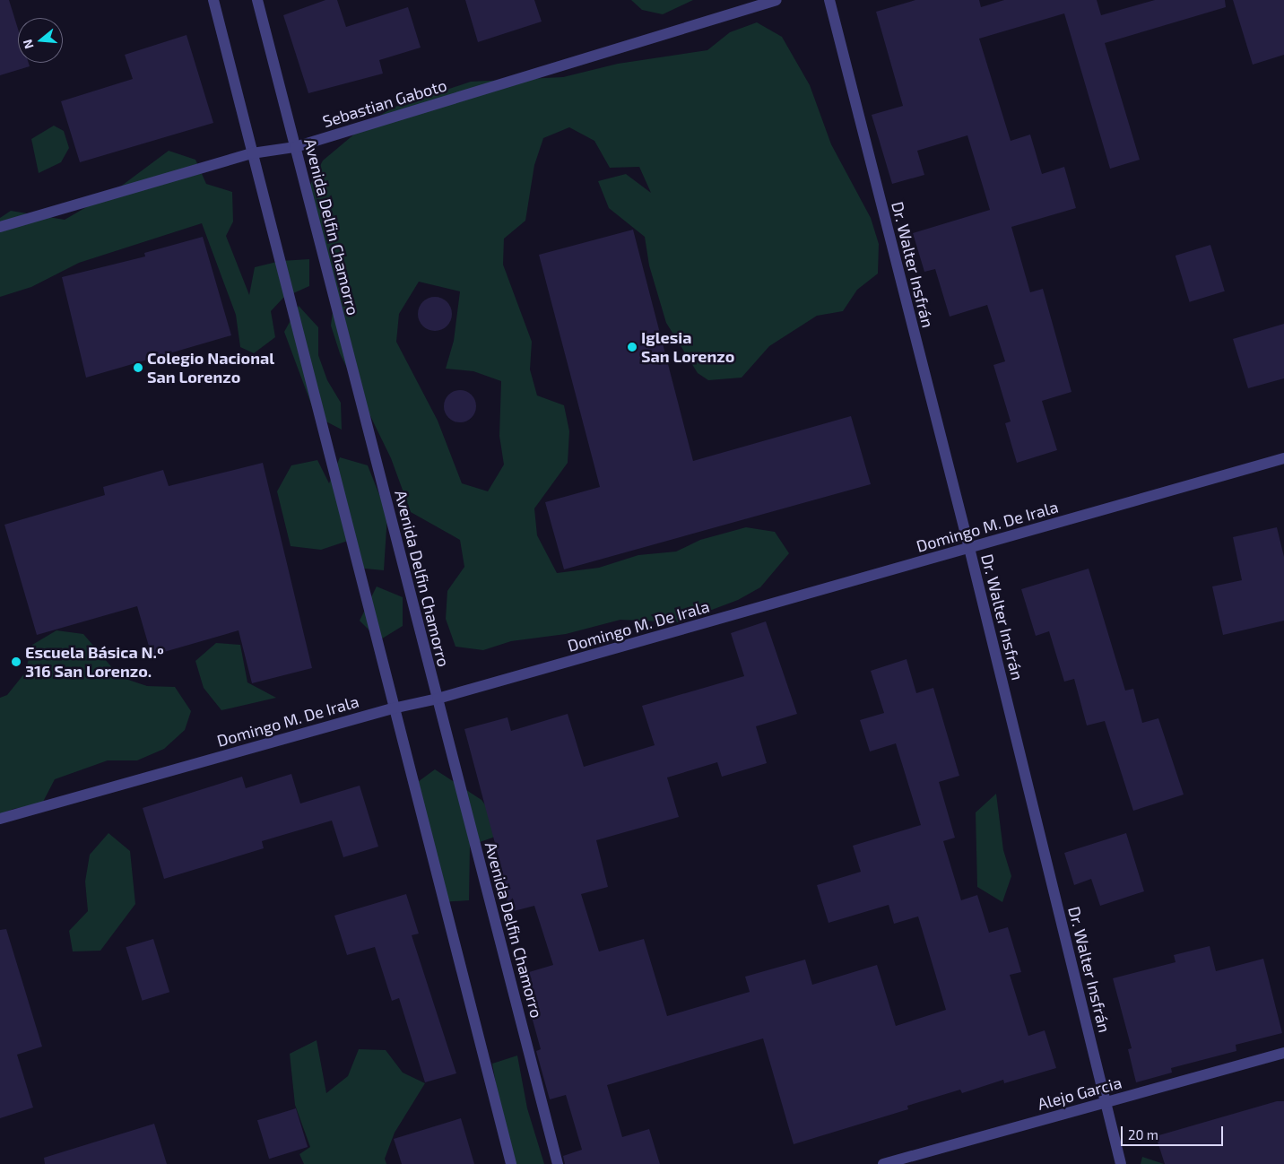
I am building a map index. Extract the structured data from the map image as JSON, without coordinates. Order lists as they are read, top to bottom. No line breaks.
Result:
{"streets":{"street":["Sebastian Gaboto","Avenida Delfin Chamorro","Dr. Walter Insfrán","Domingo M. De Irala","Alejo Garcia"]},"crossings":[["Sebastian Gaboto","Avenida Delfin Chamorro"],["Avenida Delfin Chamorro","Domingo M. De Irala"],["Dr. Walter Insfrán","Domingo M. De Irala"],["Dr. Walter Insfrán","Alejo Garcia"]],"places":["Iglesia San Lorenzo","Colegio Nacional San Lorenzo","Escuela Básica N.º 316 San Lorenzo."],"scale_bar":"20 m","north":"left"}
